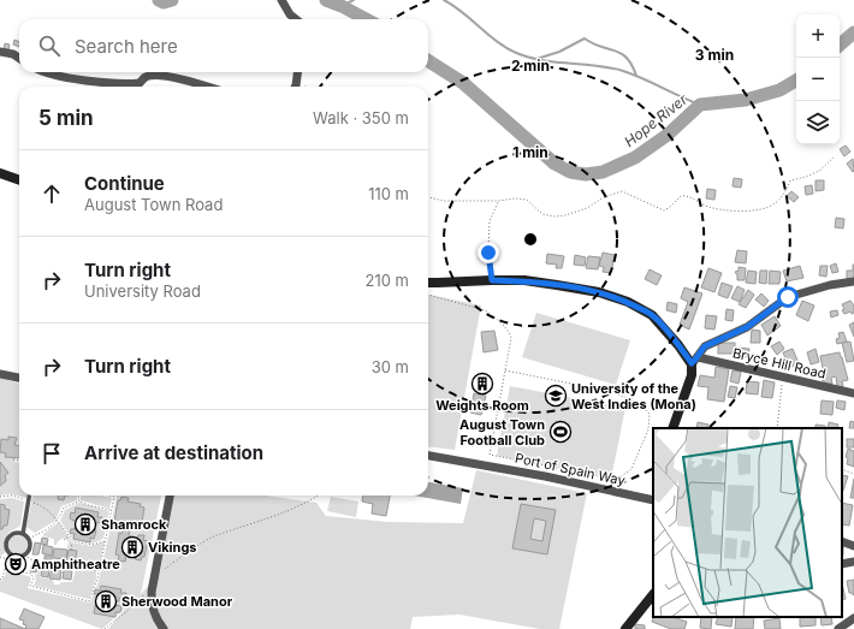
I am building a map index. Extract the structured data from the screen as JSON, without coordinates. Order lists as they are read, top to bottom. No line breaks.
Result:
{"streets":{"street":["Bryce Hill Road","Port of Spain Way"]},"water":["Hope River"],"places":{"building":["Weights Room","Shamrock","Vikings","Sherwood Manor"],"school or university":["University of the West Indies (Mona)"],"sports":["August Town Football Club"],"theatre":["Amphitheatre"]},"page":{"map_buttons":["+","−"],"search":"Search here","heading":["5 min","Walk · 350 m"],"list":[["Continue","August Town Road","110 m"],["Turn right","University Road","210 m"],["Turn right","30 m"],"Arrive at destination"]},"rings":["3 min","2 min","1 min"]}
